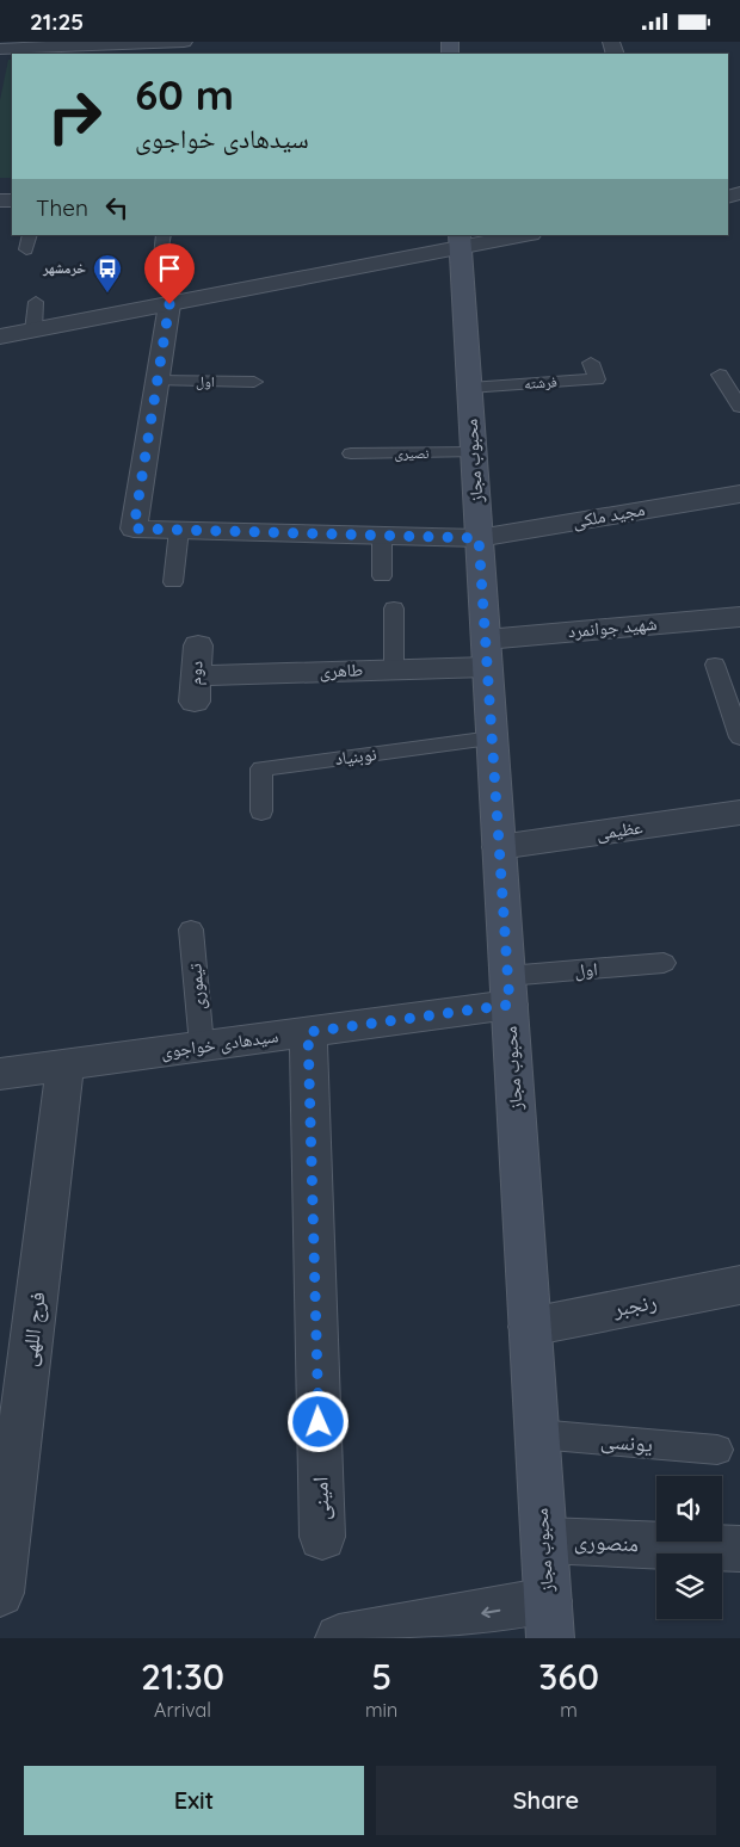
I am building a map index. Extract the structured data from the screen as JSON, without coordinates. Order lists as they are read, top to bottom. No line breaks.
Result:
{"streets":{"main road":["محبوب مجاز"],"street":["مجید ملکی","شهید جوانمرد","طاهری","دوم","عظیمی","سیدهادی خواجوی","رنجبر","فرج اللهی","امینی","منصوری"],"lane":["اول","فرشته","نصیری","نوبنیاد","تیموری","یونسی"]},"crossings":[["اول","محبوب مجاز"],["اول","مجید ملکی"],["اول","سیدهادی خواجوی"],["فرشته","محبوب مجاز"],["نصیری","محبوب مجاز"],["محبوب مجاز","مجید ملکی"],["محبوب مجاز","شهید جوانمرد"],["محبوب مجاز","طاهری"],["محبوب مجاز","نوبنیاد"],["محبوب مجاز","عظیمی"],["محبوب مجاز","سیدهادی خواجوی"],["محبوب مجاز","رنجبر"],["محبوب مجاز","یونسی"],["محبوب مجاز","منصوری"],["شهید جوانمرد","طاهری"],["طاهری","دوم"],["تیموری","سیدهادی خواجوی"],["سیدهادی خواجوی","فرج اللهی"],["سیدهادی خواجوی","امینی"]],"places":{"bus stop":["خرمشهر"]},"page":{"status":"21:25","turn":["60 m","سیدهادی خواجوی"],"then":"Then","eta":["21:30","Arrival","5","min","360","m"],"buttons":["Exit","Share"]}}
